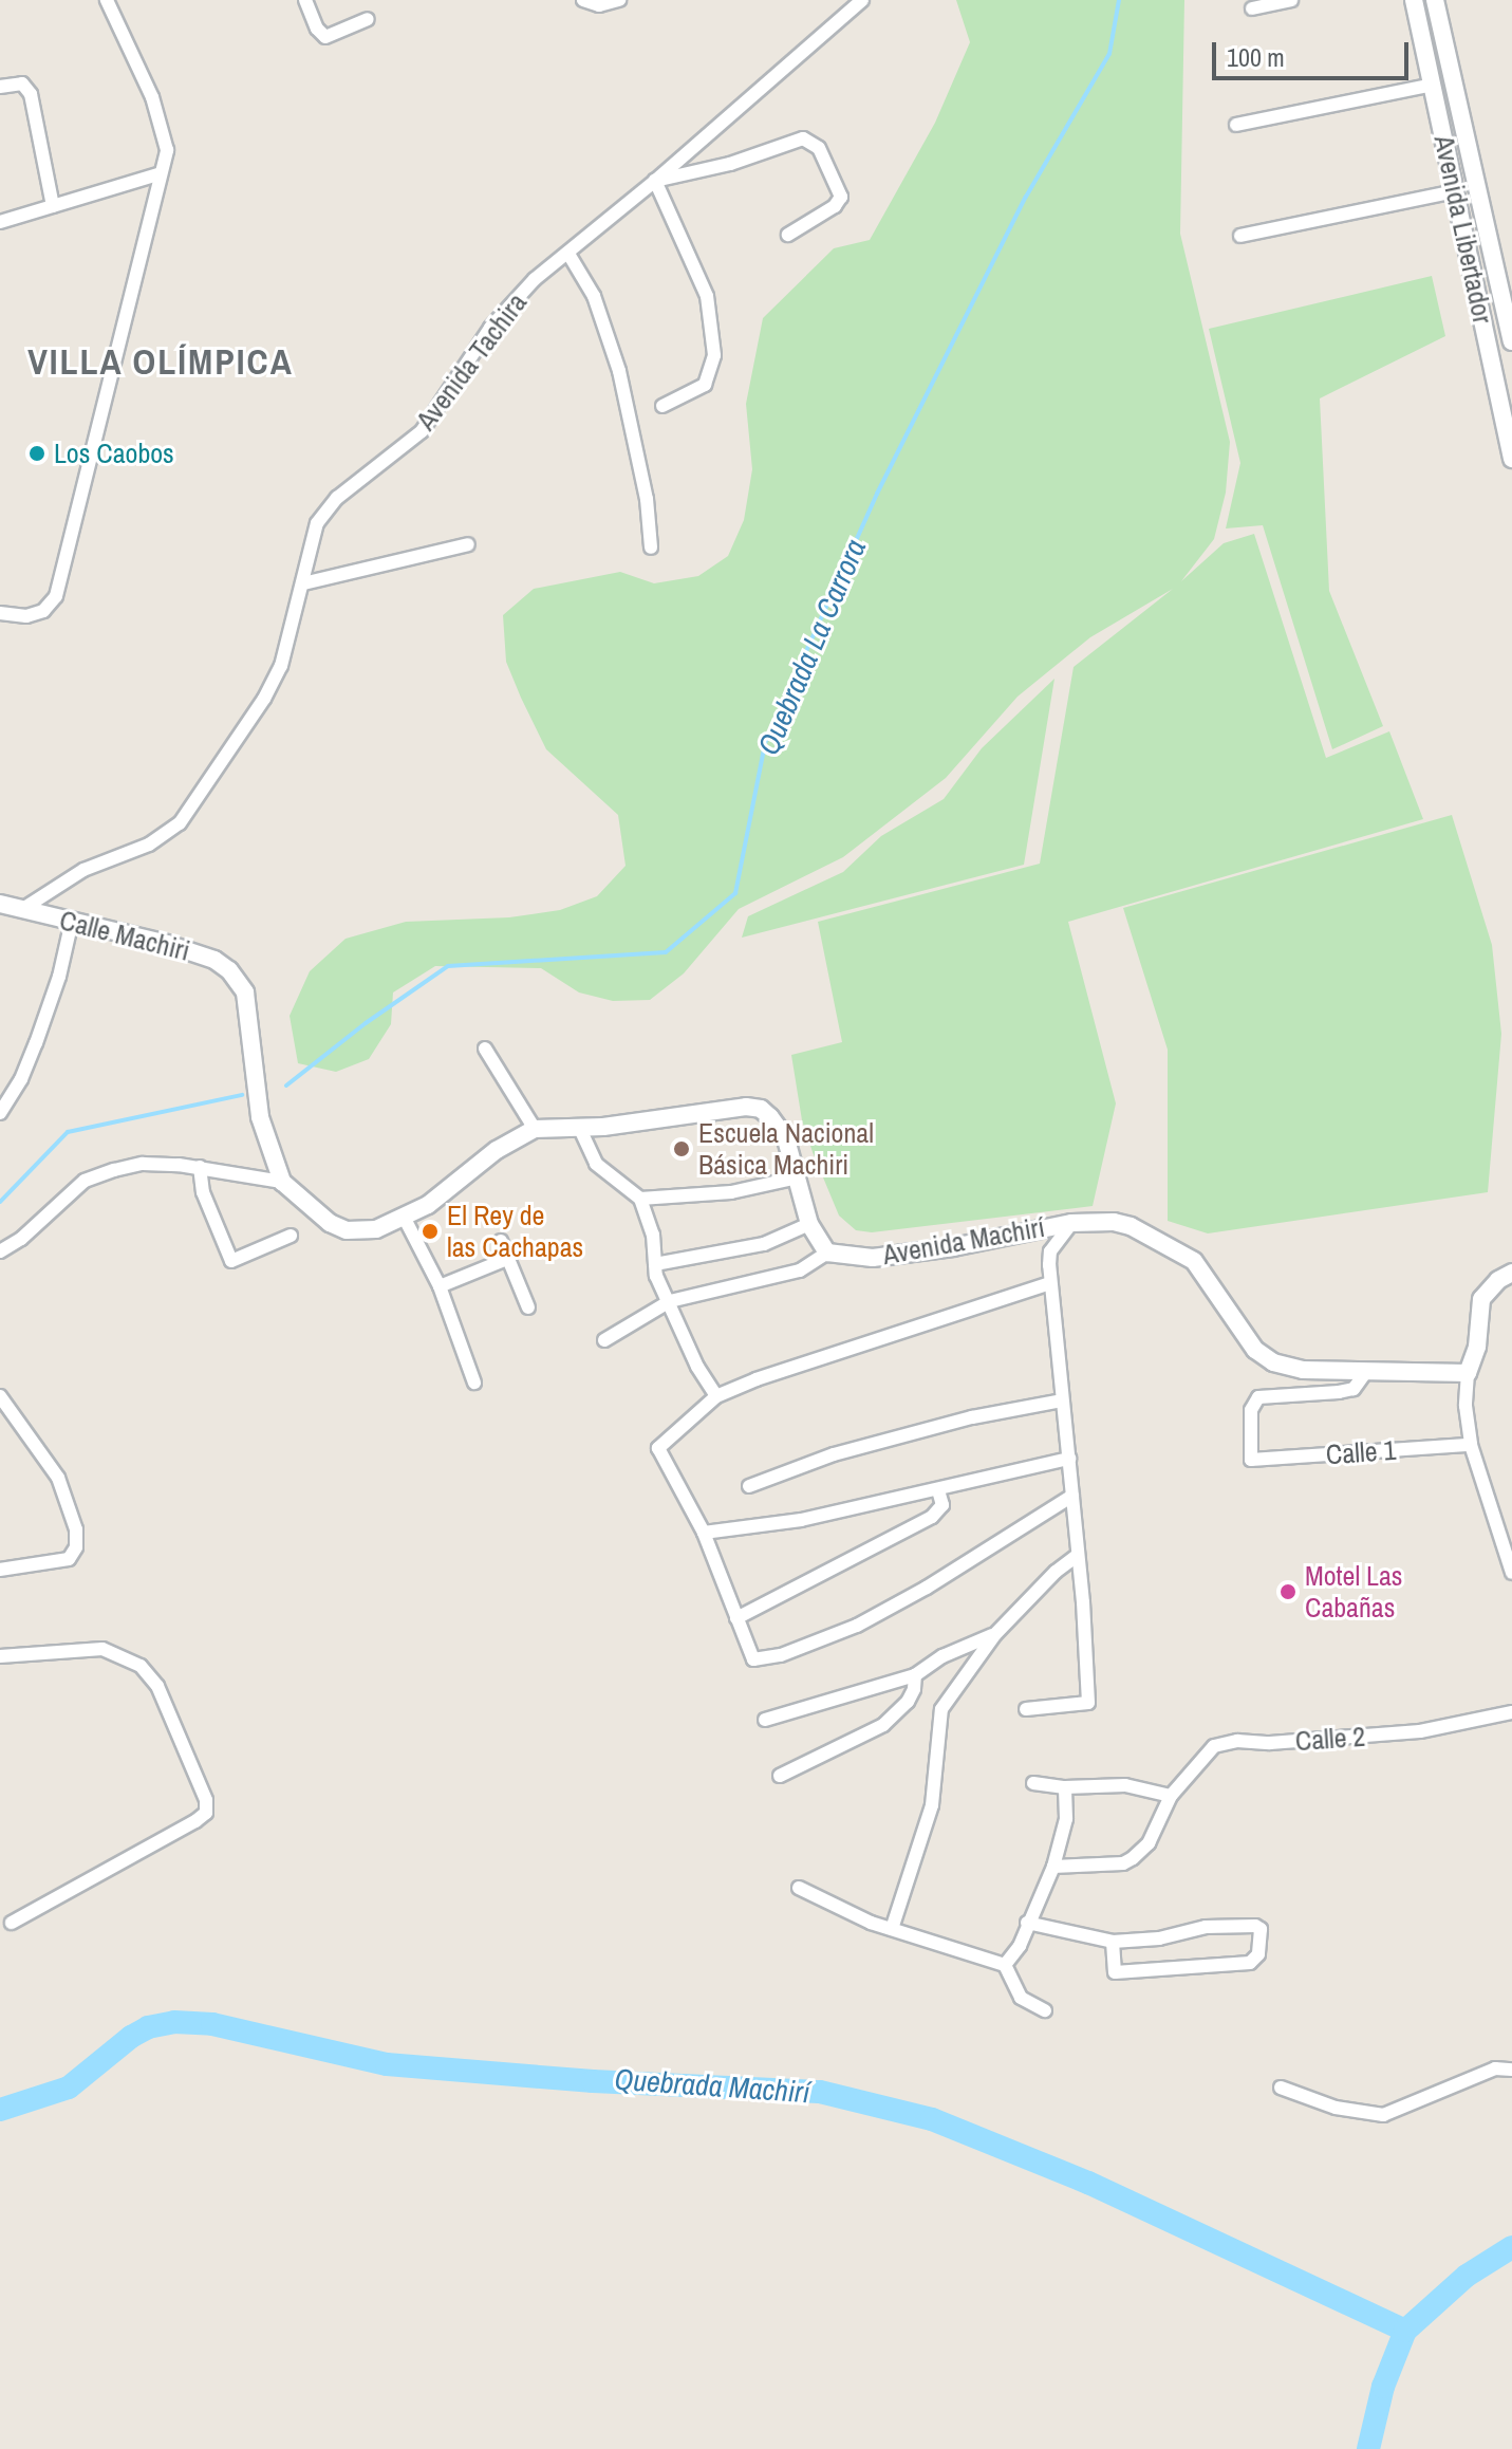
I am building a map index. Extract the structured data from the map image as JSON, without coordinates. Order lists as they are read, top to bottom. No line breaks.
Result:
{"streets":{"street":["Avenida Libertador","Avenida Tachira","Calle Machiri","Avenida Machirí","Calle 1","Calle 2"]},"crossings":[["Avenida Tachira","Calle Machiri"],["Avenida Machirí","Calle 1"]],"districts":["VILLA OLÍMPICA"],"water":["Quebrada La Carrora","Quebrada Machirí"],"places":["Los Caobos","Escuela Nacional Básica Machiri","El Rey de las Cachapas","Motel Las Cabañas"],"scale_bar":"100 m"}
